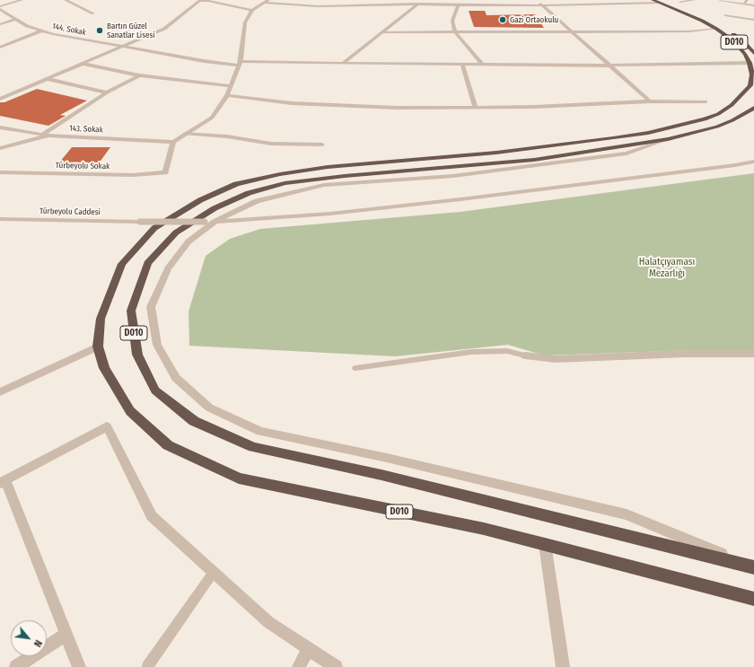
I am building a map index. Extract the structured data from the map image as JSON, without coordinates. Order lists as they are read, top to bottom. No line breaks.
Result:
{"streets":{"highway":["D010"],"street":["144. Sokak","143. Sokak","Türbeyolu Sokak","Türbeyolu Caddesi"]},"crossings":[["144. Sokak","D010"],["143. Sokak","Türbeyolu Sokak"]],"parks":["Halatçıyaması Mezarlığı"],"places":["Gazi Ortaokulu","Bartın Güzel Sanatlar Lisesi"],"north":"bottom right"}
